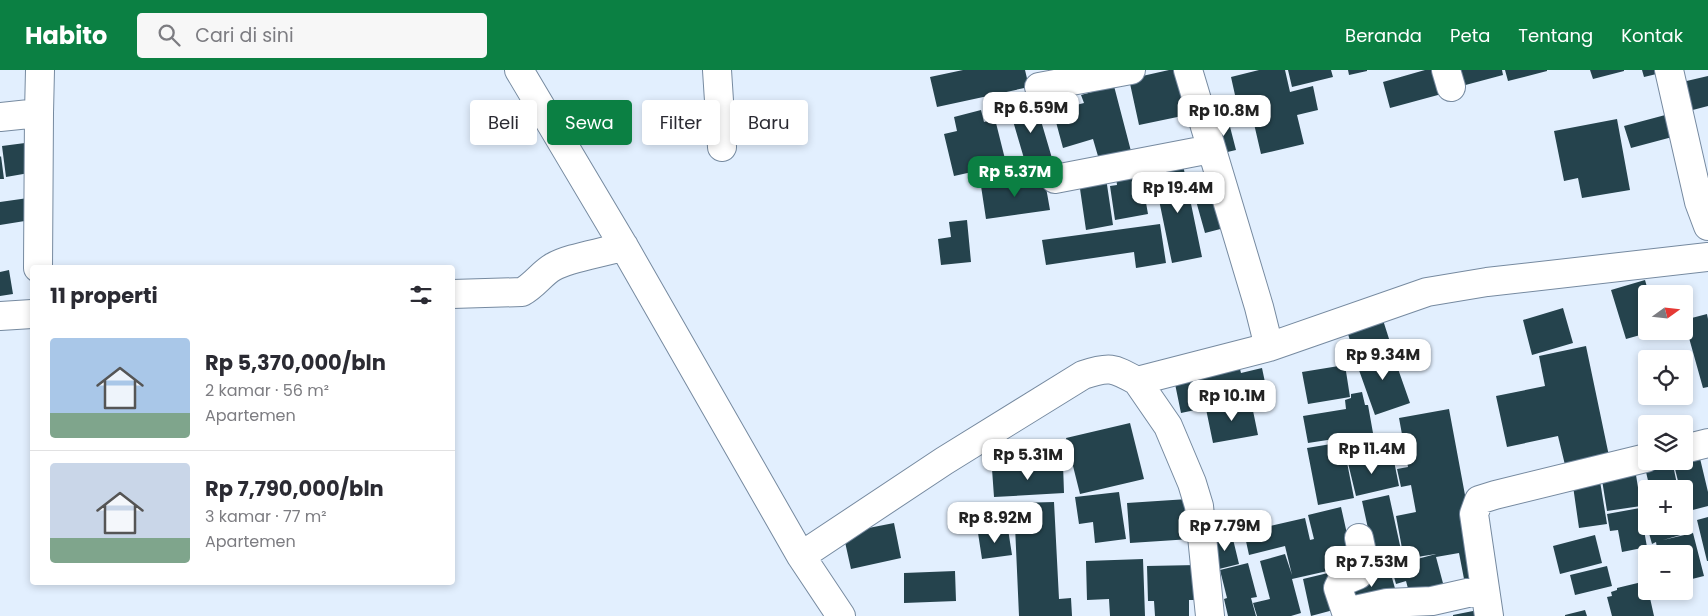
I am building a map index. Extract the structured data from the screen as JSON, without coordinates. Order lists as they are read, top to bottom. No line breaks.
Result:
{"north":"right","page":{"header":"Habito","search":"Cari di sini","nav":["Beranda","Peta","Tentang","Kontak"],"price":["Rp 6.59M","Rp 10.8M","Rp 5.37M","Rp 19.4M","Rp 9.34M","Rp 10.1M","Rp 11.4M","Rp 5.31M","Rp 8.92M","Rp 7.79M","Rp 7.53M"],"chip":["Beli","Sewa","Filter","Baru"],"heading":"11 properti","map_buttons":["+","−"],"list":[{"name":"Rp 5,370,000/bln","note":"2 kamar · 56 m² · Apartemen"},{"name":"Rp 7,790,000/bln","note":"3 kamar · 77 m² · Apartemen"}]}}
